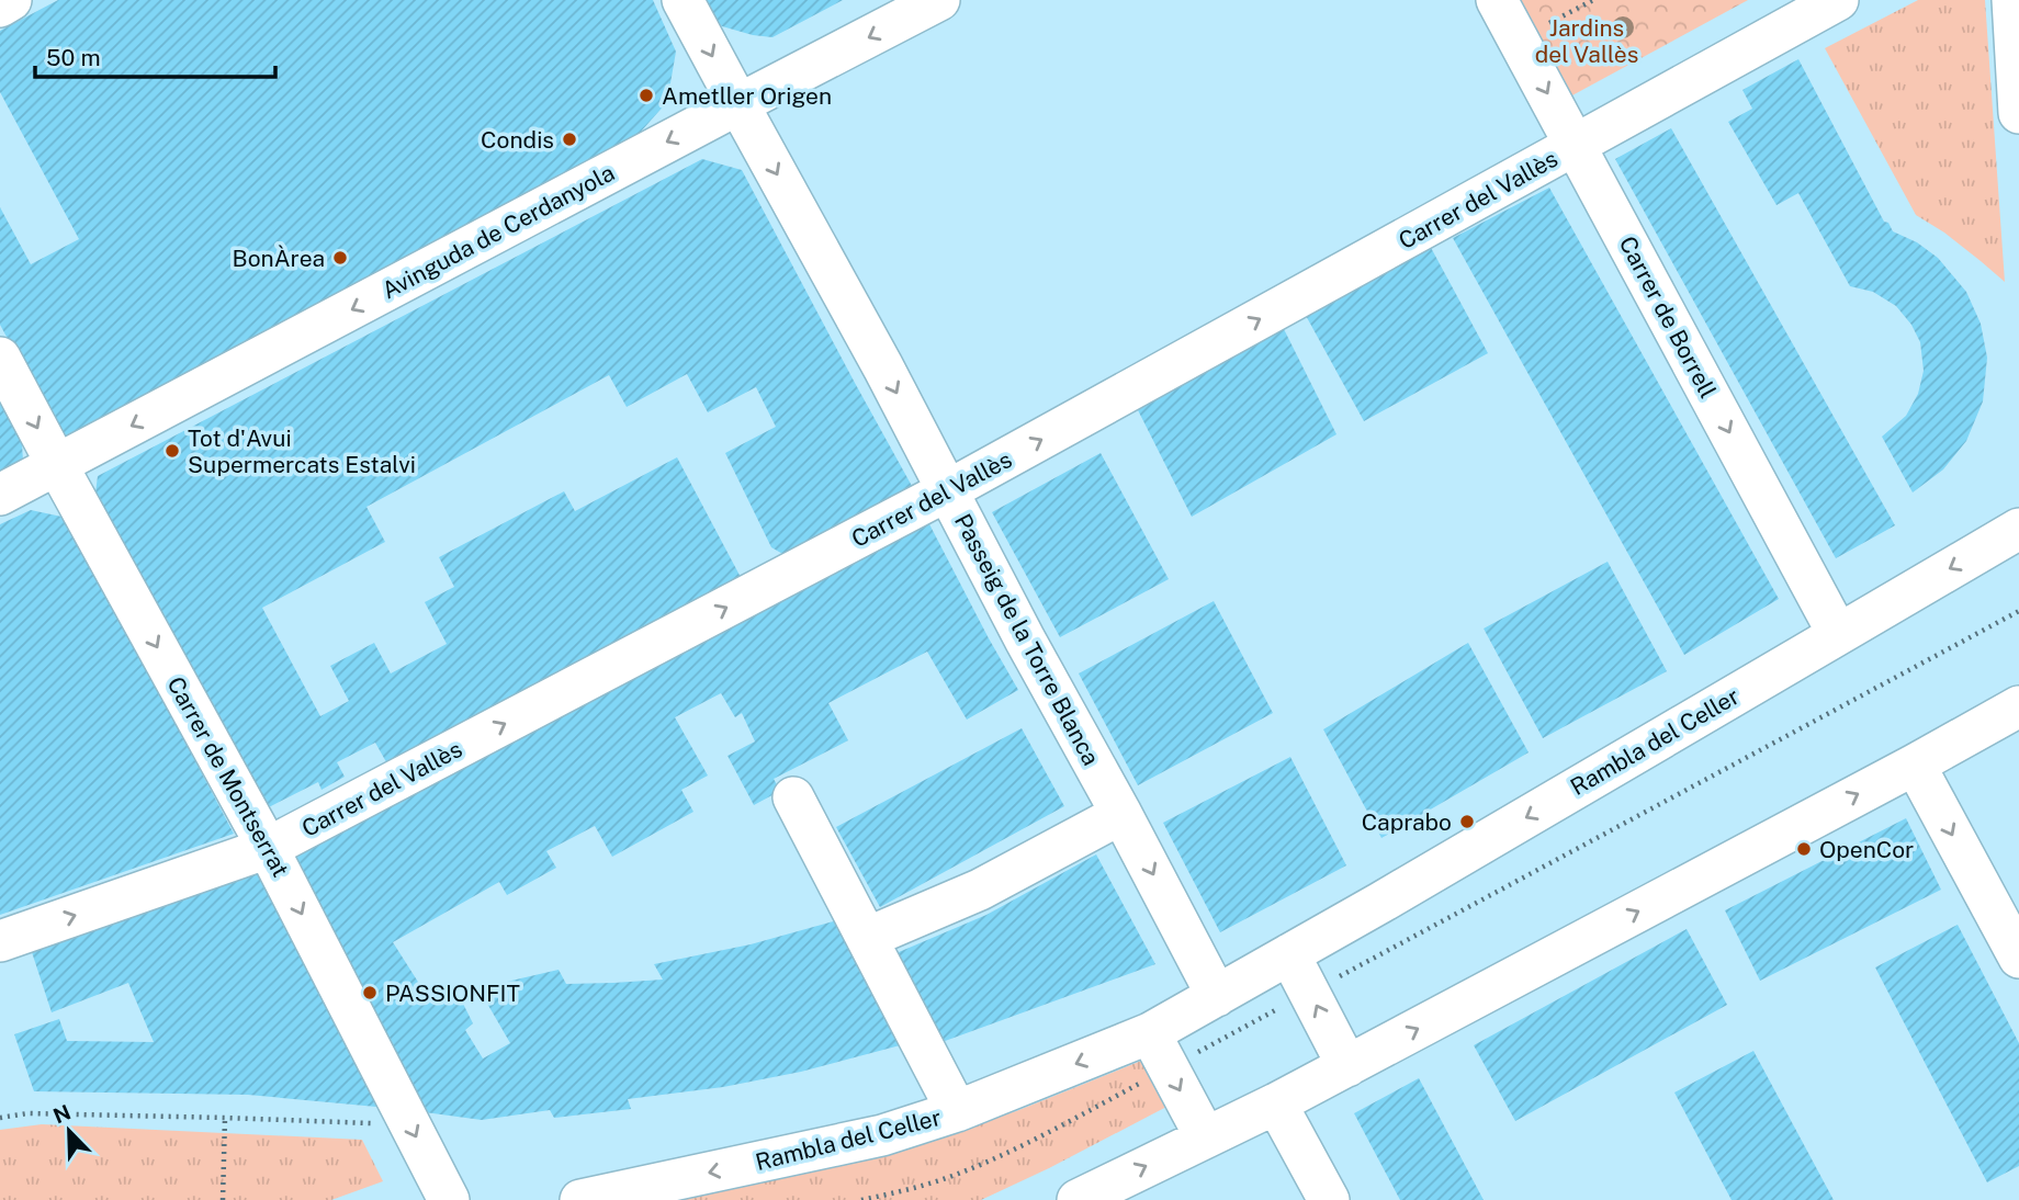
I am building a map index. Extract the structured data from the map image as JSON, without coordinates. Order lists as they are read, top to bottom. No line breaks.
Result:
{"streets":{"street":["Carrer del Vallès","Avinguda de Cerdanyola","Carrer de Borrell","Passeig de la Torre Blanca","Rambla del Celler","Carrer de Montserrat"]},"crossings":[["Carrer del Vallès","Carrer de Borrell"],["Carrer del Vallès","Passeig de la Torre Blanca"],["Carrer del Vallès","Carrer de Montserrat"],["Avinguda de Cerdanyola","Passeig de la Torre Blanca"],["Avinguda de Cerdanyola","Carrer de Montserrat"],["Carrer de Borrell","Rambla del Celler"],["Passeig de la Torre Blanca","Rambla del Celler"]],"one_way":["Carrer del Vallès","Avinguda de Cerdanyola","Carrer de Borrell","Passeig de la Torre Blanca","Carrer de Montserrat"],"parks":["Jardins del Vallès"],"places":["Ametller Origen","Condis","BonÀrea","Tot d'Avui Supermercats Estalvi","Caprabo","OpenCor","PASSIONFIT"],"scale_bar":"50 m","north":"top left"}
